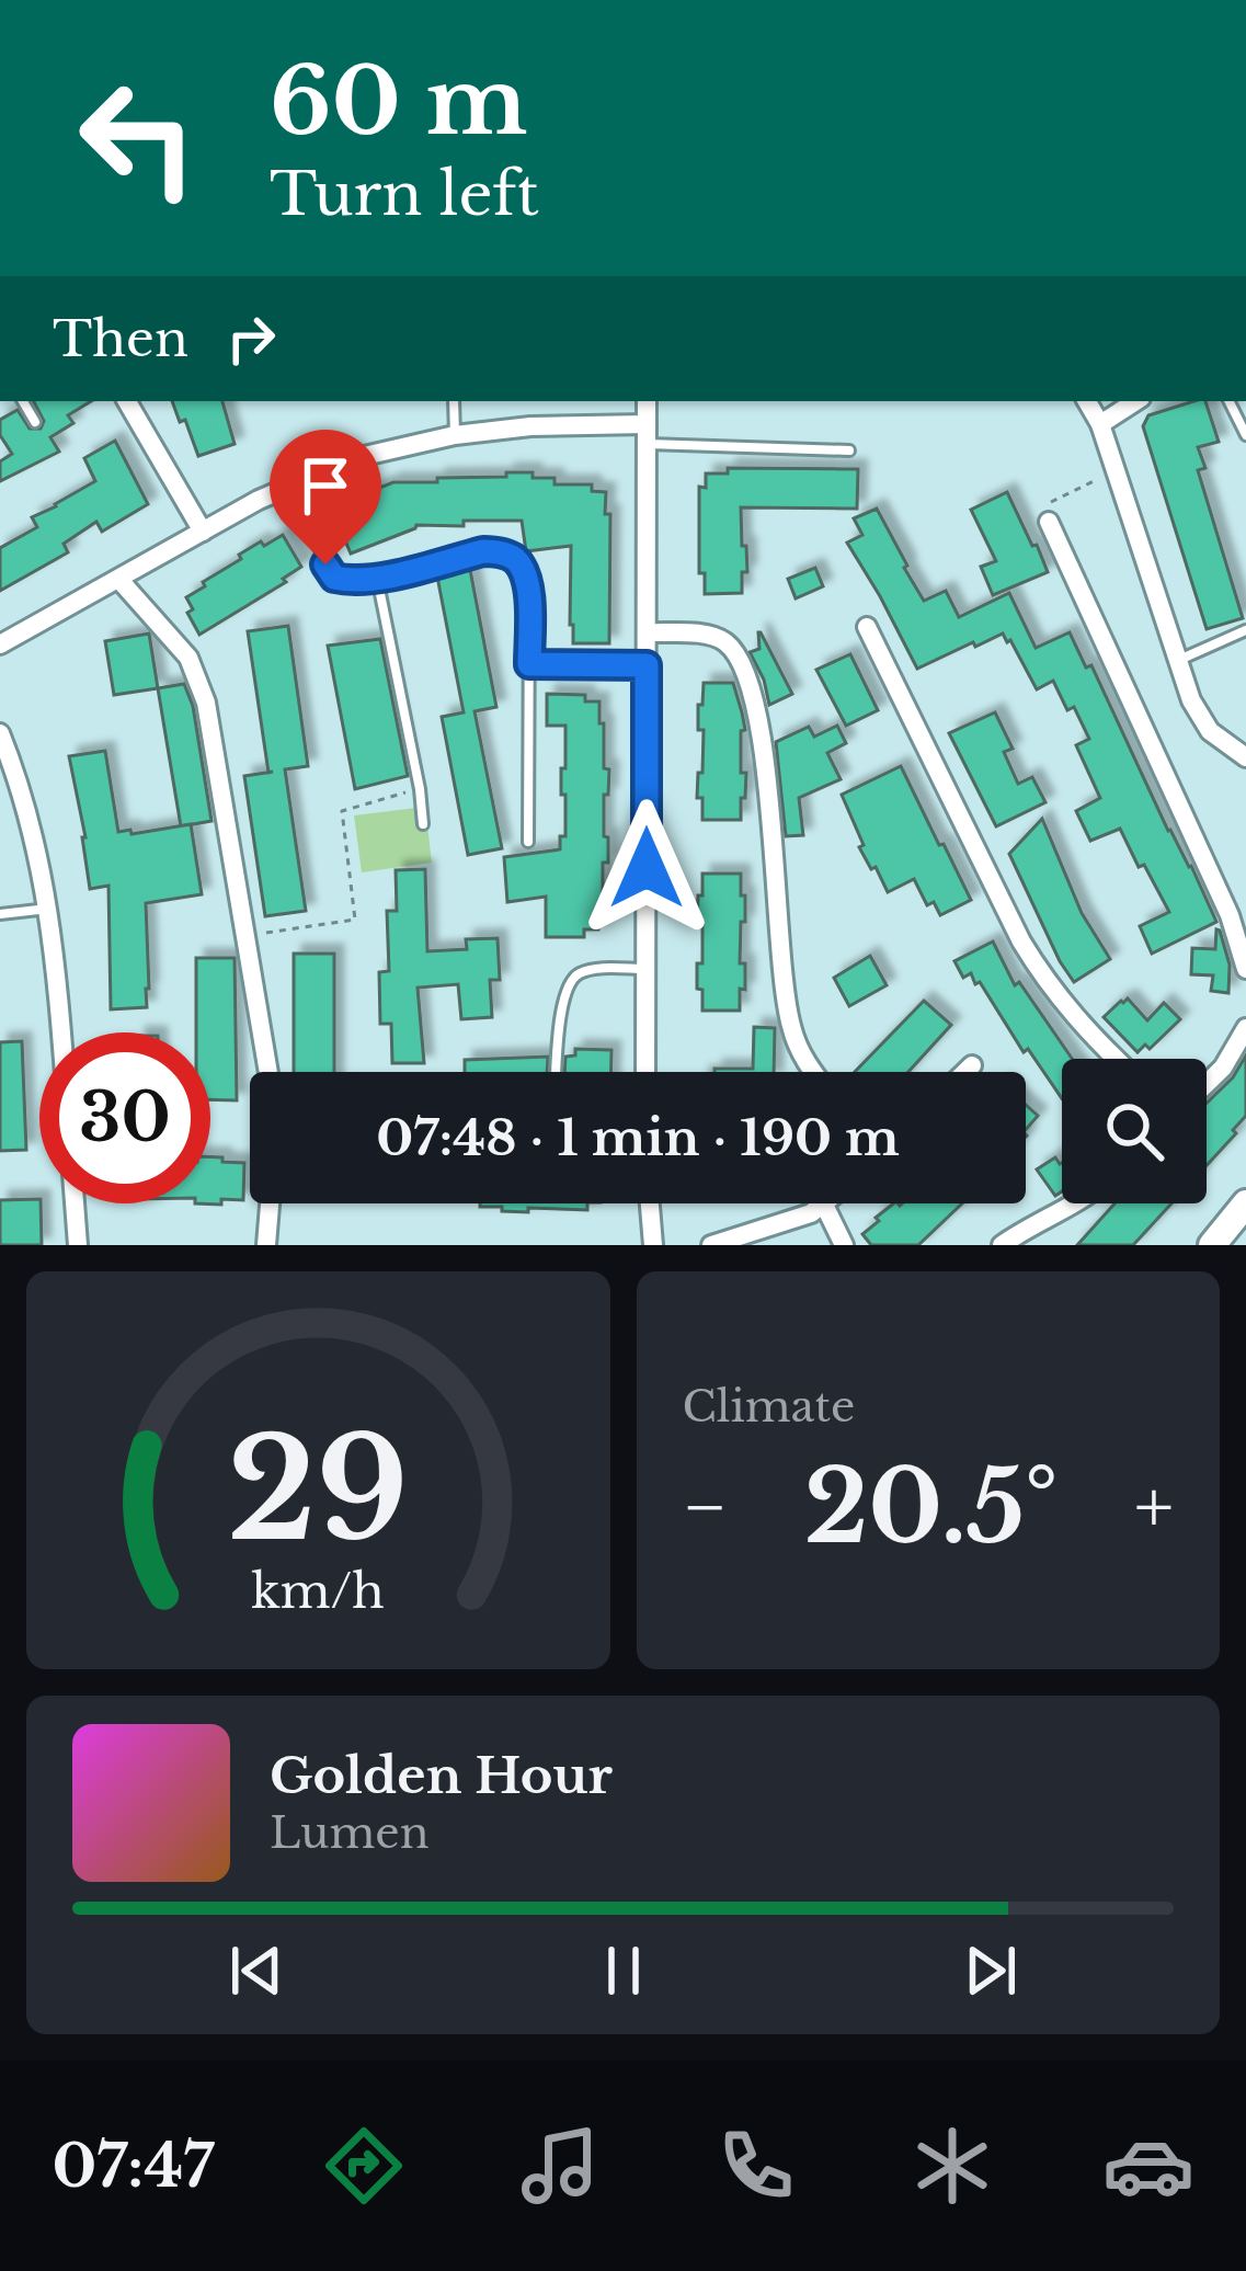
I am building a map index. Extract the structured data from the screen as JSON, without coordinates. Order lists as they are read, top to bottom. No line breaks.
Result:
{"page":{"turn":["60 m","Turn left"],"then":"Then","limit":"30","trip":"07:48 · 1 min · 190 m","tile":"Climate","heat":["−","20.5°","+"],"song":["Golden Hour","Lumen"],"tabs":"07:47","gauge":["29","km/h"]}}
